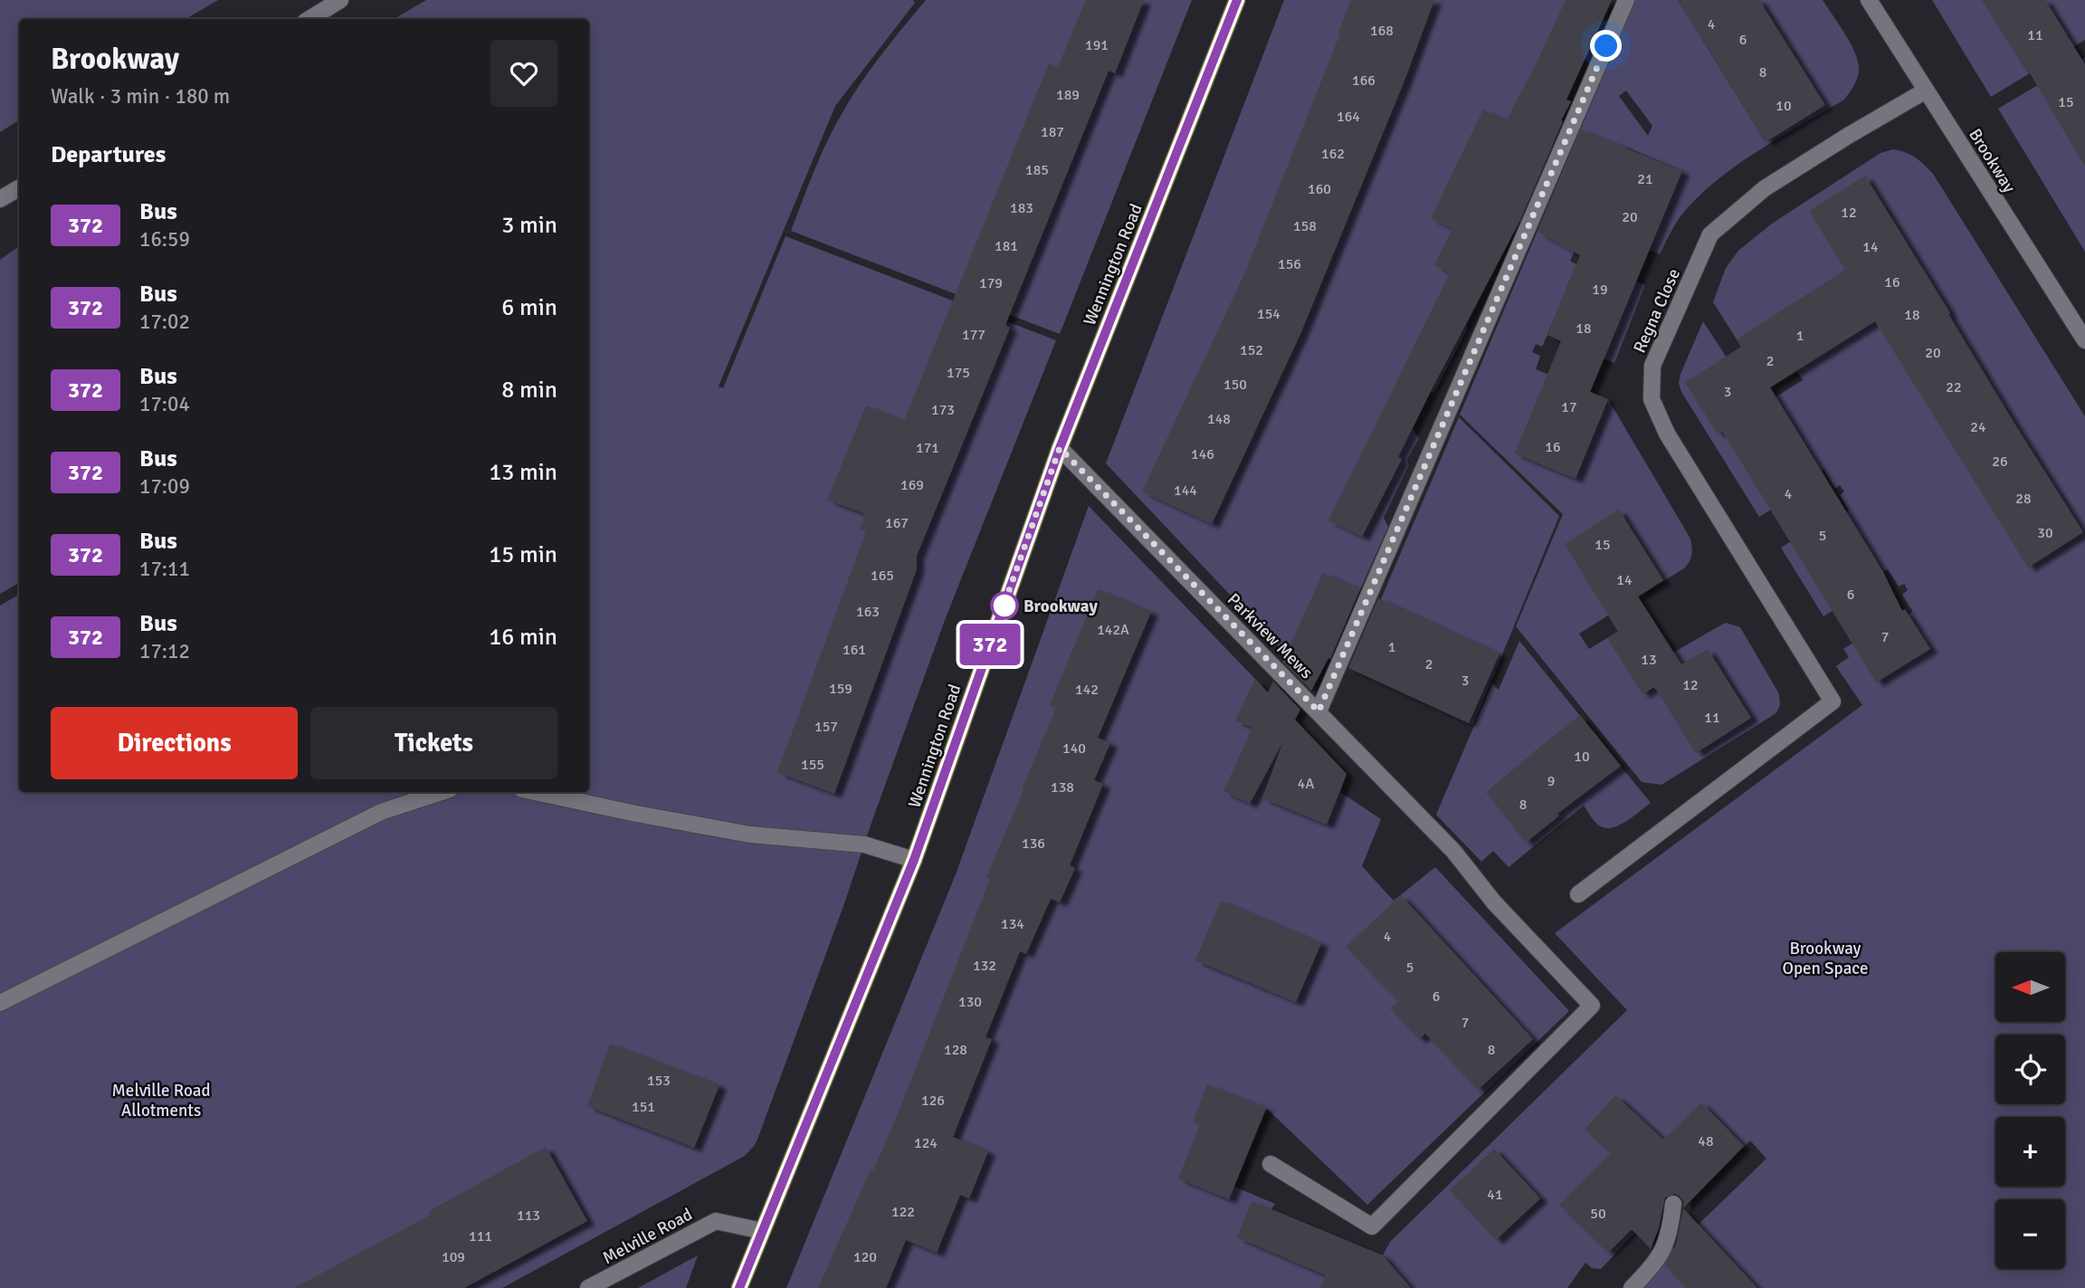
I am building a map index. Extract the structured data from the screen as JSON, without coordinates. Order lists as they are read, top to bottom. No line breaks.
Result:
{"streets":{"main road":["Wennington Road"],"street":["Brookway","Regna Close","Parkview Mews","Melville Road"]},"crossings":[["Brookway","Regna Close"],["Wennington Road","Parkview Mews"],["Wennington Road","Melville Road"]],"parks":["Brookway Open Space","Melville Road Allotments"],"places":["Brookway"],"lines":["bus line 372"],"house_numbers":["4","168","11","6","191","8","166","189","15","10","164","187","162","185","21","160","183","12","20","158","181","14","156","16","179","19","154","18","18","177","1","152","20","2","175","150","22","3","17","173","148","24","16","171","146","26","169","144","4","28","167","30","5","15","165","14","6","163","142A","7","1","161","13","2","3","12","159","142","11","157","140","10","155","9","4A","138","8","136","134","4","132","5","6","130","7","128","8","153","126","151","48","124","41","122","50","113","111","109","120"],"north":"left","page":{"on_map":"372","heading":[["Brookway","Walk · 3 min · 180 m"],"Departures"],"list":[{"mark":"372","name":"Bus","note":"16:59","value":"3 min"},{"mark":"372","name":"Bus","note":"17:02","value":"6 min"},{"mark":"372","name":"Bus","note":"17:04","value":"8 min"},{"mark":"372","name":"Bus","note":"17:09","value":"13 min"},{"mark":"372","name":"Bus","note":"17:11","value":"15 min"},{"mark":"372","name":"Bus","note":"17:12","value":"16 min"}],"buttons":["Directions","Tickets"],"map_buttons":["+","−"]}}
